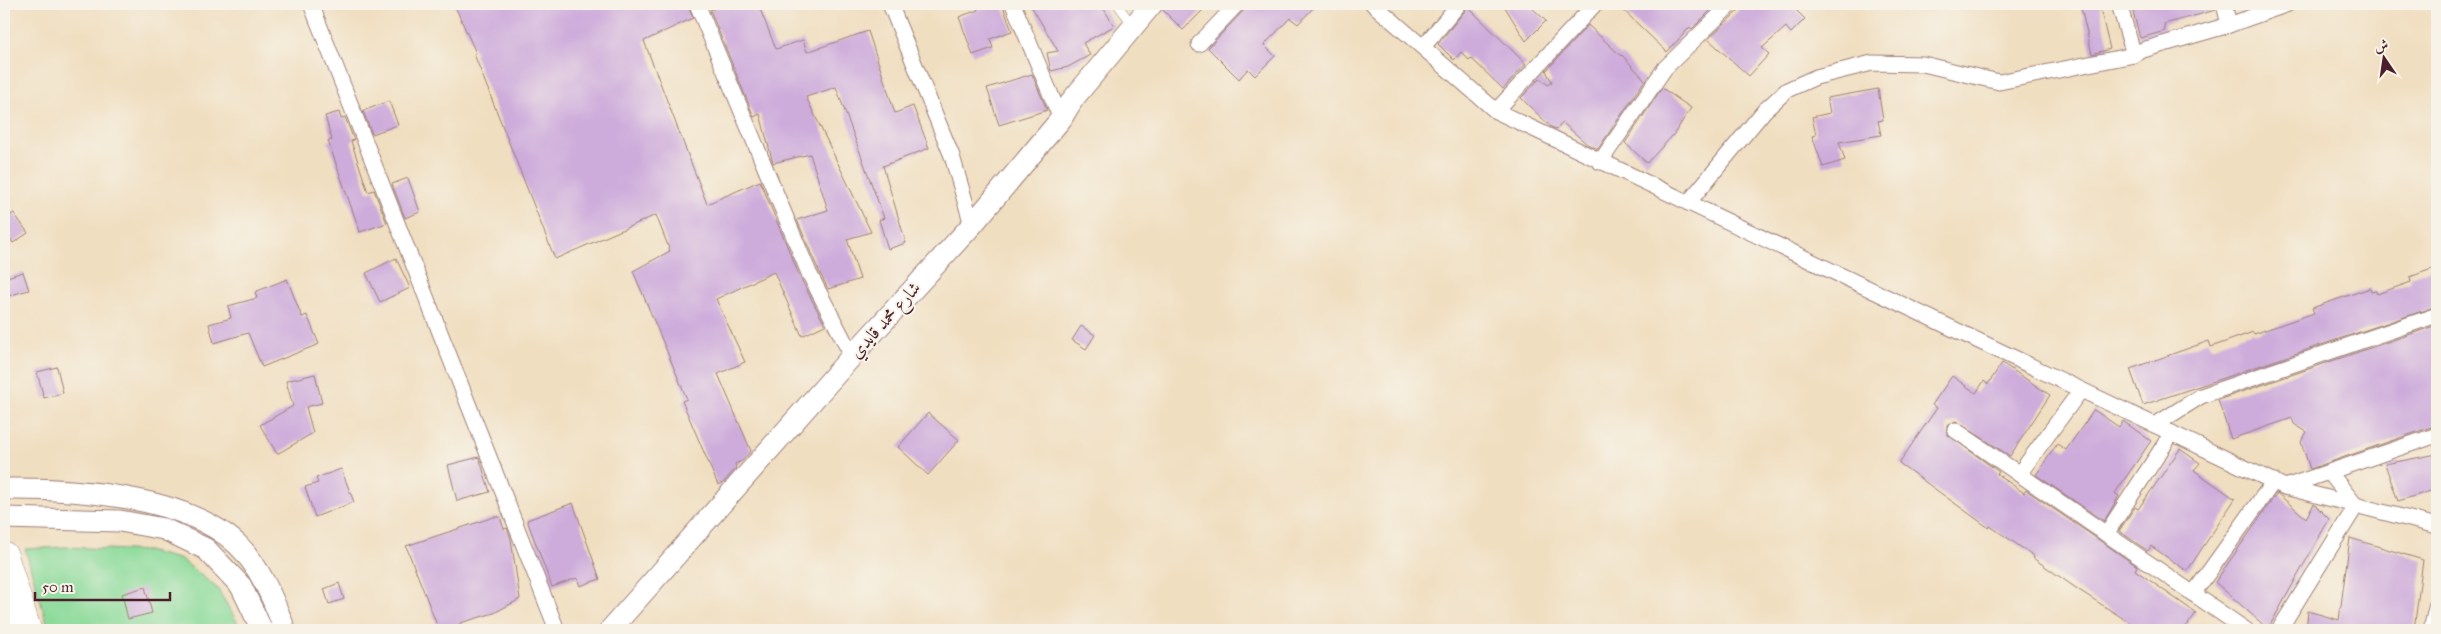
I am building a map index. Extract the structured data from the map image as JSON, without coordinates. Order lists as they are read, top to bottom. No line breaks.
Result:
{"streets":{"main road":["شارع محمد قايدي"]},"scale_bar":"50 m","north":"top"}
